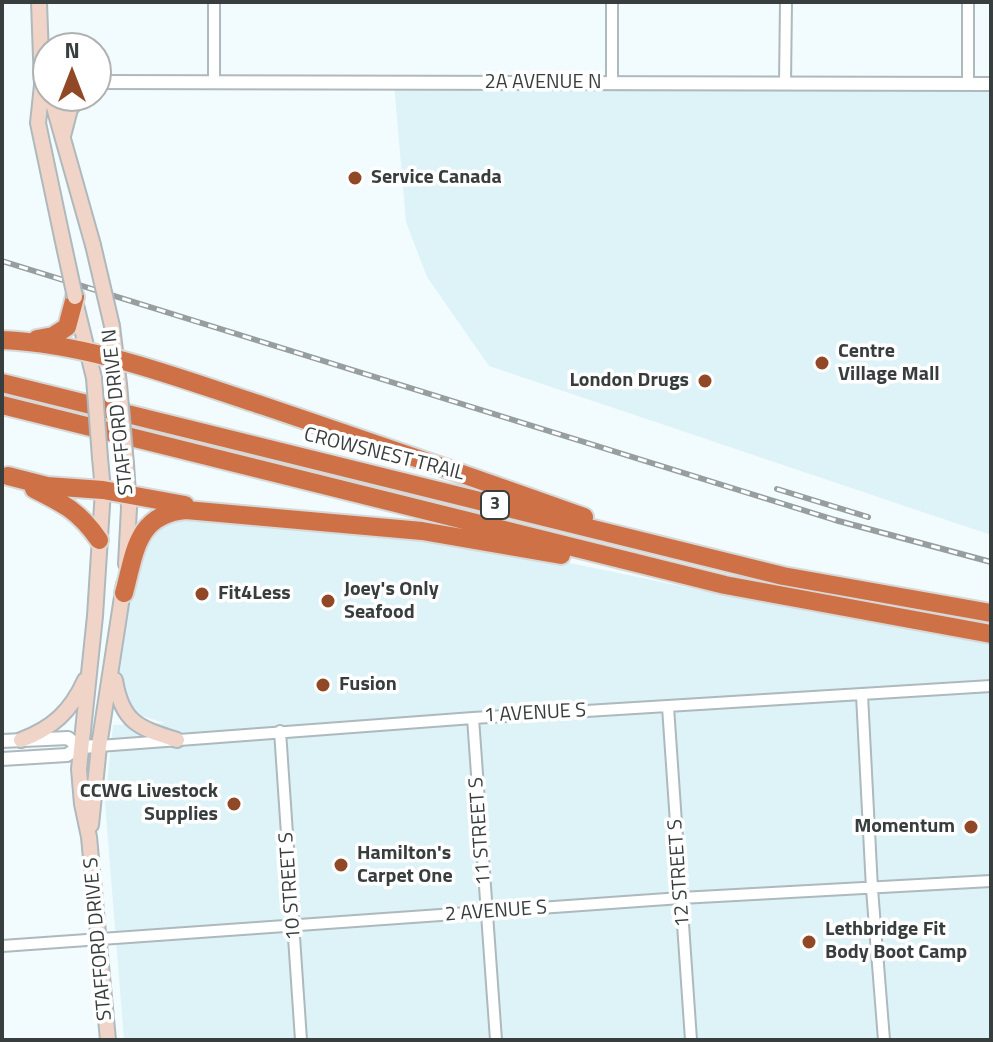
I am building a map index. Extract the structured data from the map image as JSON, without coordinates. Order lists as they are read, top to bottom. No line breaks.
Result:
{"streets":{"highway":["CROWSNEST TRAIL","3"],"main road":["STAFFORD DRIVE N","STAFFORD DRIVE S"],"street":["2A AVENUE N","1 AVENUE S","11 STREET S","12 STREET S","10 STREET S","2 AVENUE S"]},"crossings":[["STAFFORD DRIVE N","1 AVENUE S"],["STAFFORD DRIVE N","STAFFORD DRIVE S"],["1 AVENUE S","11 STREET S"],["1 AVENUE S","12 STREET S"],["1 AVENUE S","10 STREET S"],["1 AVENUE S","STAFFORD DRIVE S"],["11 STREET S","2 AVENUE S"],["12 STREET S","2 AVENUE S"],["10 STREET S","2 AVENUE S"],["2 AVENUE S","STAFFORD DRIVE S"]],"places":["Service Canada","Centre Village Mall","London Drugs","Fit4Less","Joey's Only Seafood","Fusion","CCWG Livestock Supplies","Momentum","Hamilton's Carpet One","Lethbridge Fit Body Boot Camp"],"north":"top"}
